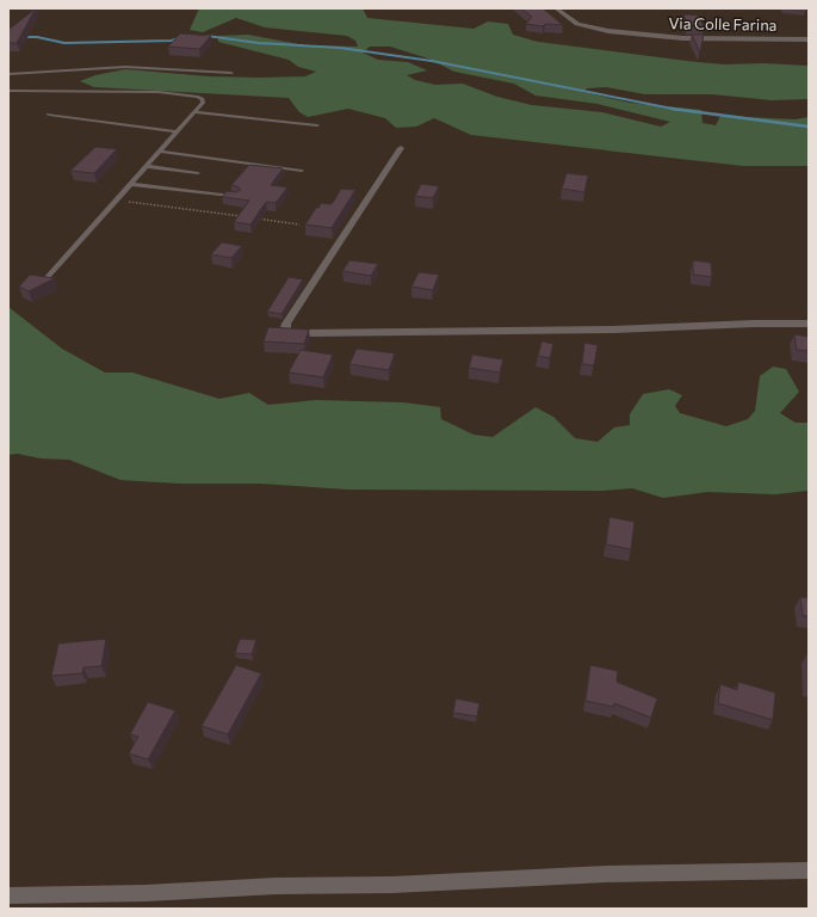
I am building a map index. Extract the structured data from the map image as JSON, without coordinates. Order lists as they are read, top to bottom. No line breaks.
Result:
{"streets":{"street":["Via Colle Farina"]}}
